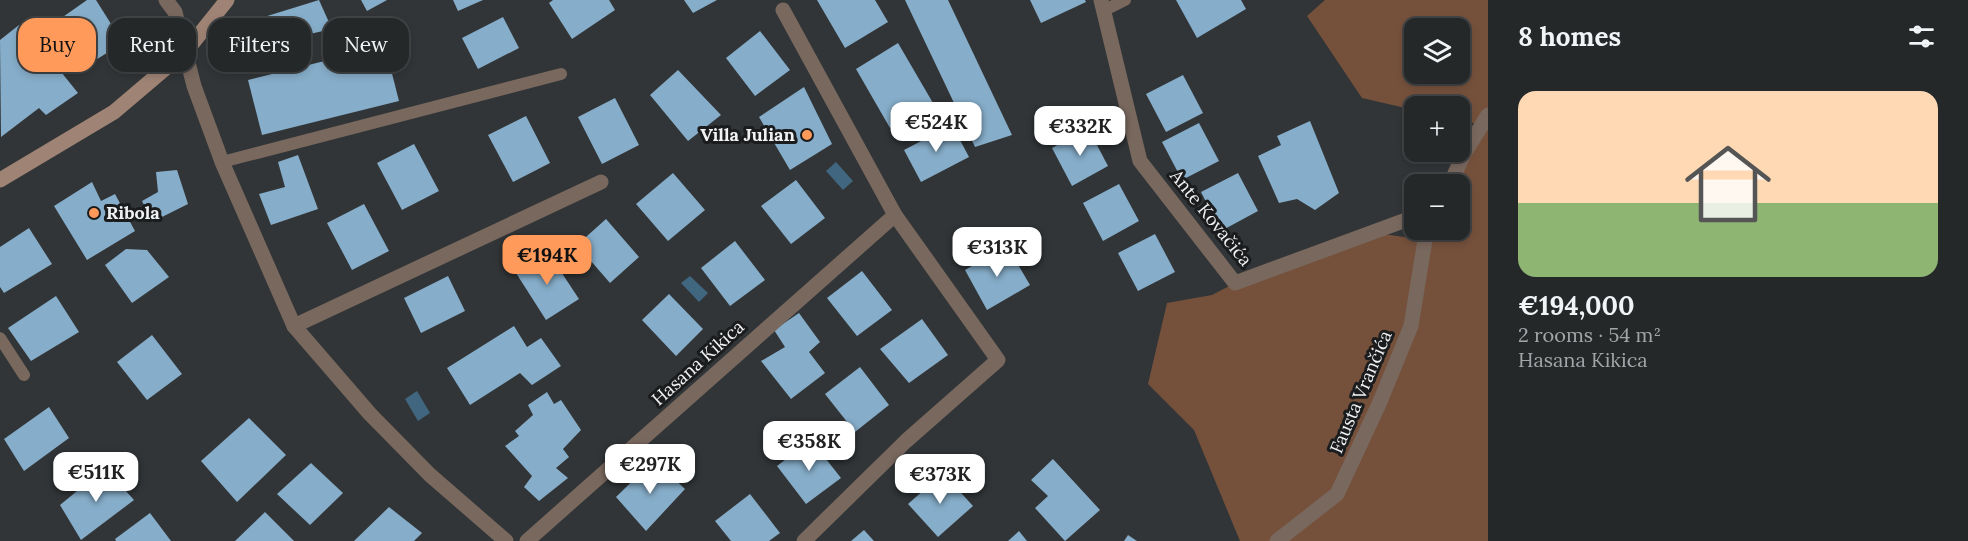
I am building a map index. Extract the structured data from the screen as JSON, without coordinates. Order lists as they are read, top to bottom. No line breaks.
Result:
{"streets":{"street":["Ante Kovačića","Hasana Kikica","Fausta Vrančića"]},"places":["Villa Julian","Ribola"],"page":{"heading":"8 homes","map_buttons":["+","−"],"chip":["Buy","Rent","Filters","New"],"list":[{"name":"€194,000","note":"2 rooms · 54 m² · Hasana Kikica"}],"price":["€524K","€332K","€313K","€194K","€358K","€297K","€511K","€373K"]}}
